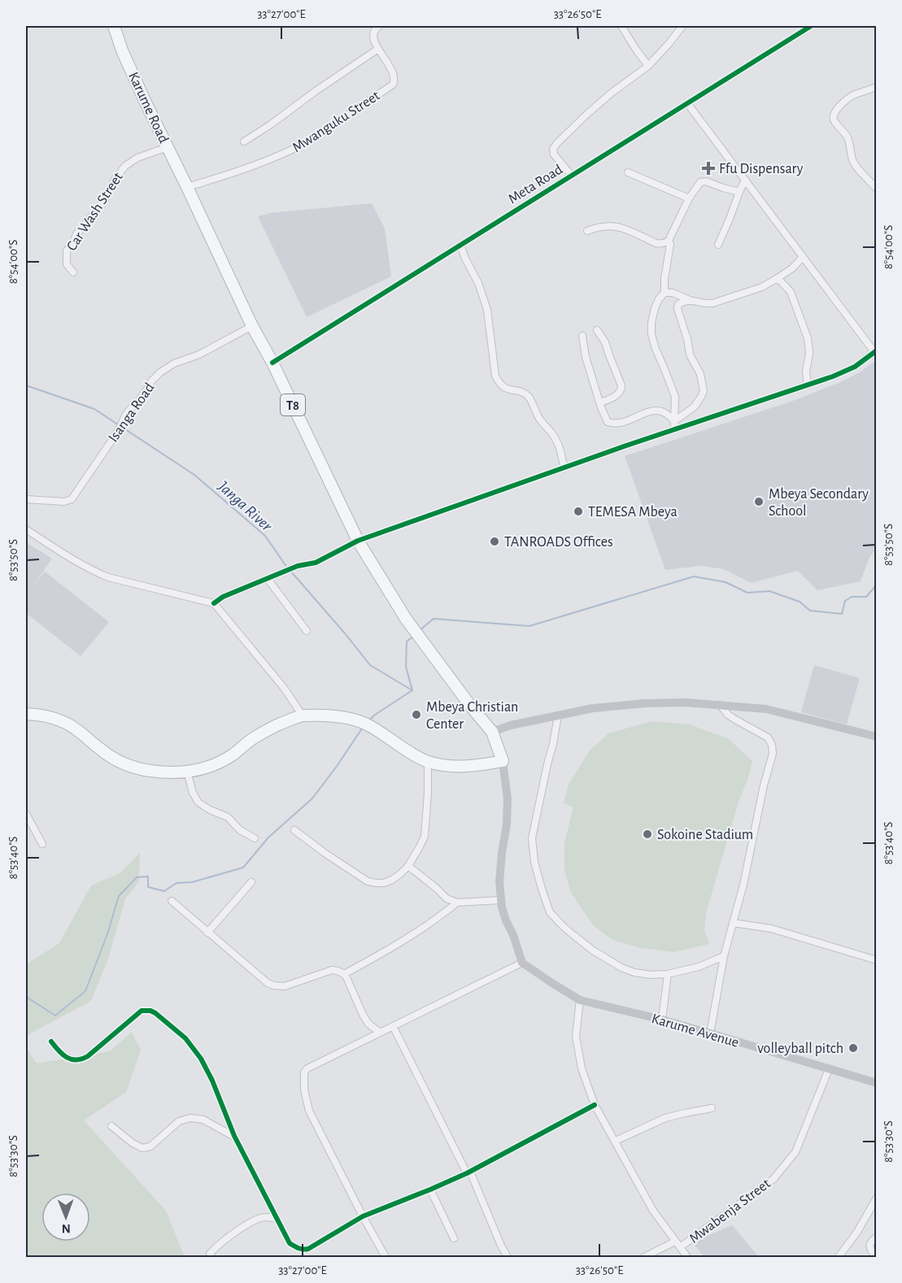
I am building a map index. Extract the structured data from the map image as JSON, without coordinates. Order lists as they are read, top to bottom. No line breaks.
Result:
{"streets":{"highway":["Karume Road","T8"],"street":["Mwanguku Street","Meta Road","Car Wash Street","Isanga Road","Karume Avenue","Mwabenja Street"]},"crossings":[["Karume Road","Mwanguku Street"],["Karume Road","Car Wash Street"],["Karume Road","T8"],["Mwanguku Street","T8"],["Meta Road","T8"],["T8","Isanga Road"],["Karume Avenue","Mwabenja Street"]],"water":["Janga River"],"places":{"health":["Ffu Dispensary"],"other":["Mbeya Secondary School","TEMESA Mbeya","TANROADS Offices","Mbeya Christian Center","Sokoine Stadium","volleyball pitch"]},"north":"bottom","coordinates":["33°27'00\"E","33°26'50\"E","8°54'00\"S","8°53'50\"S","8°53'40\"S","8°53'30\"S"]}
